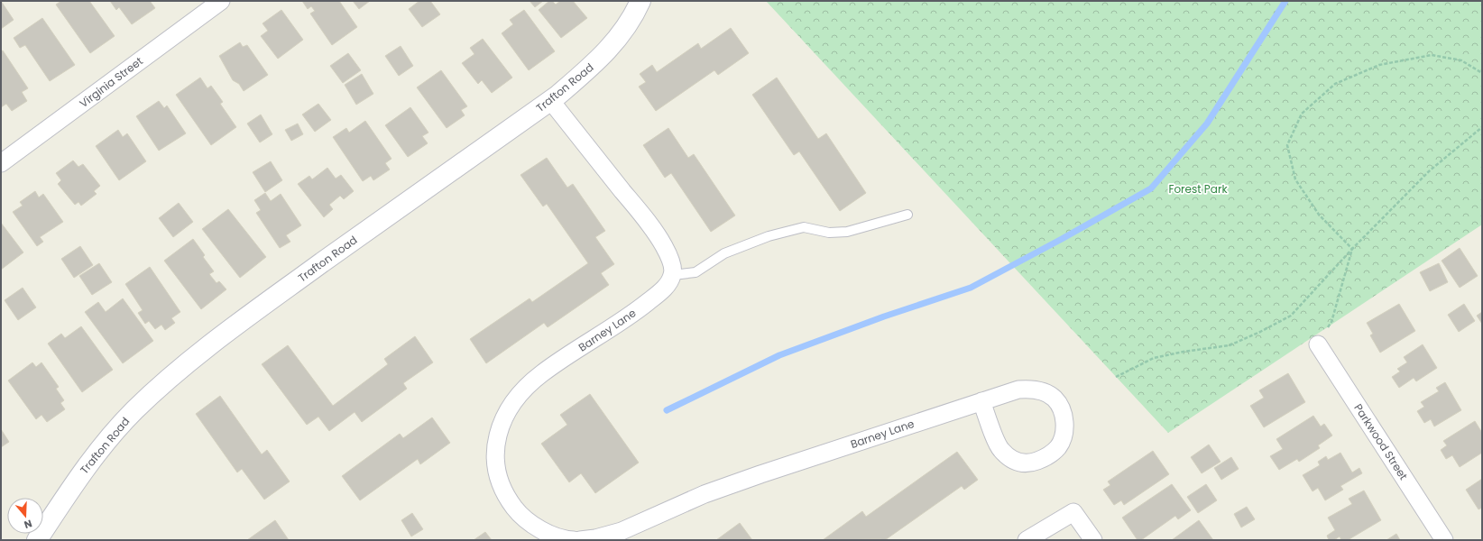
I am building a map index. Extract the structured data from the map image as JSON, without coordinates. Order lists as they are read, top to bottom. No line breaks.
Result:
{"streets":{"street":["Virginia Street","Trafton Road","Barney Lane","Parkwood Street"]},"parks":["Forest Park"],"north":"bottom"}
